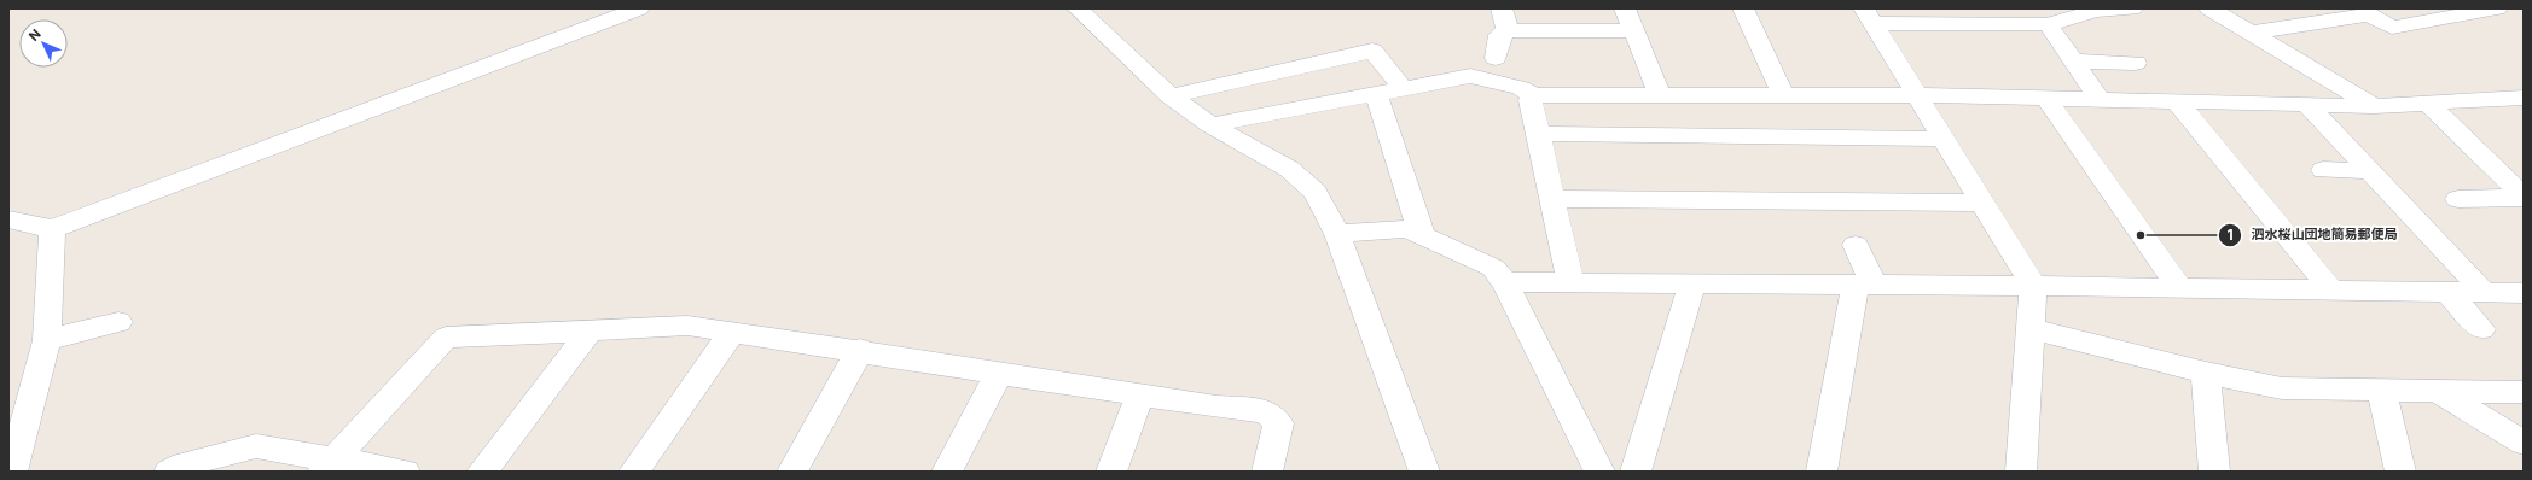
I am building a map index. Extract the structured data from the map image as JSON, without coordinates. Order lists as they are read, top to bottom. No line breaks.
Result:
{"places":["泗水桜山団地簡易郵便局"],"north":"top left"}
